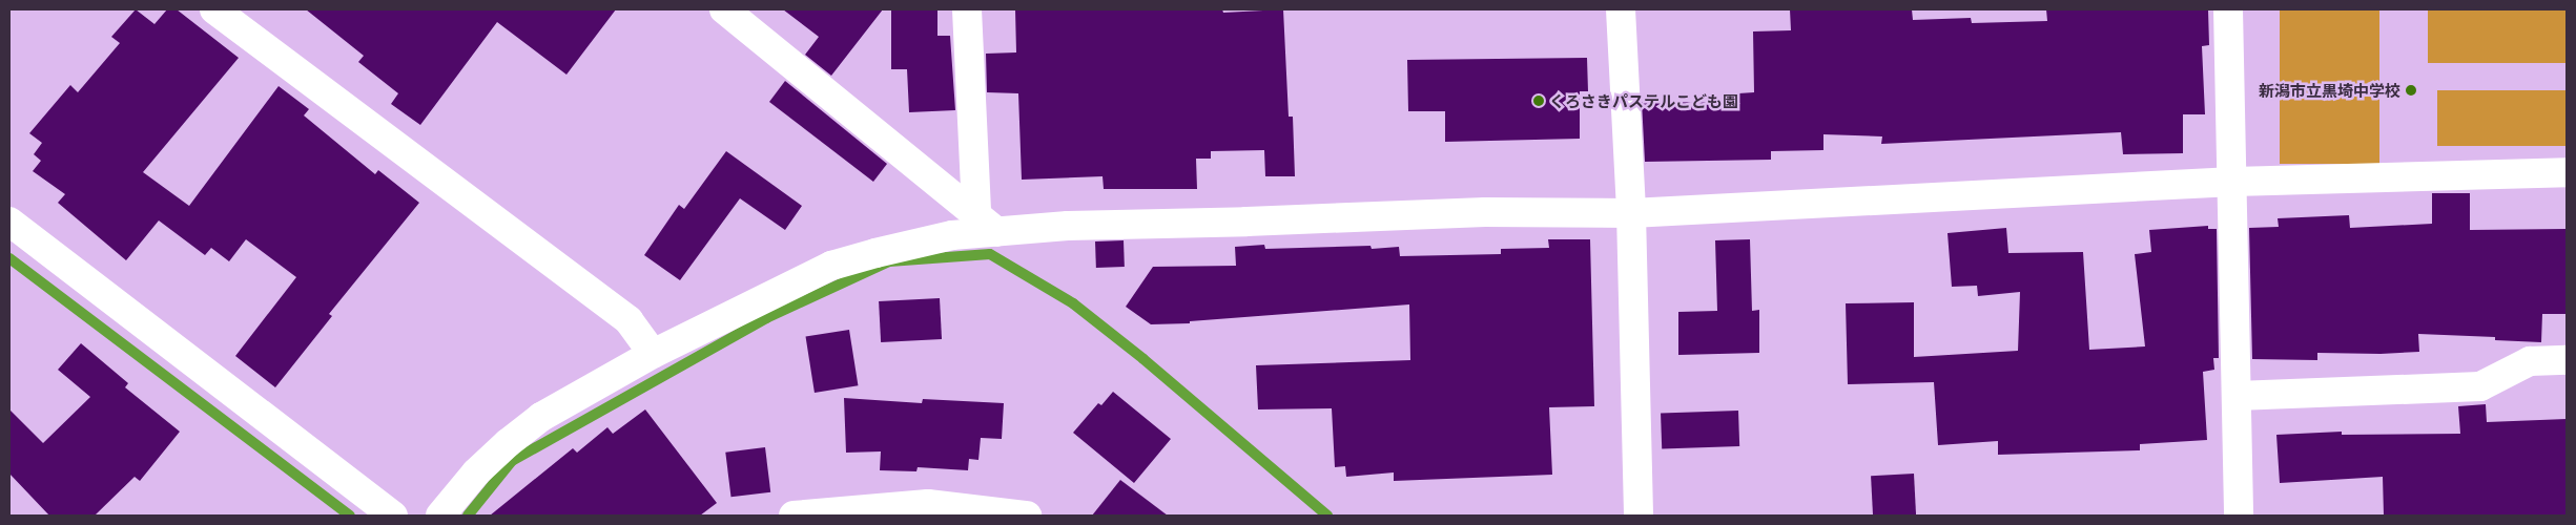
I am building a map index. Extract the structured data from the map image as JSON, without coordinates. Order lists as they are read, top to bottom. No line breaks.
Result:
{"places":["新潟市立黒埼中学校","くろさきパステルこども園"]}
